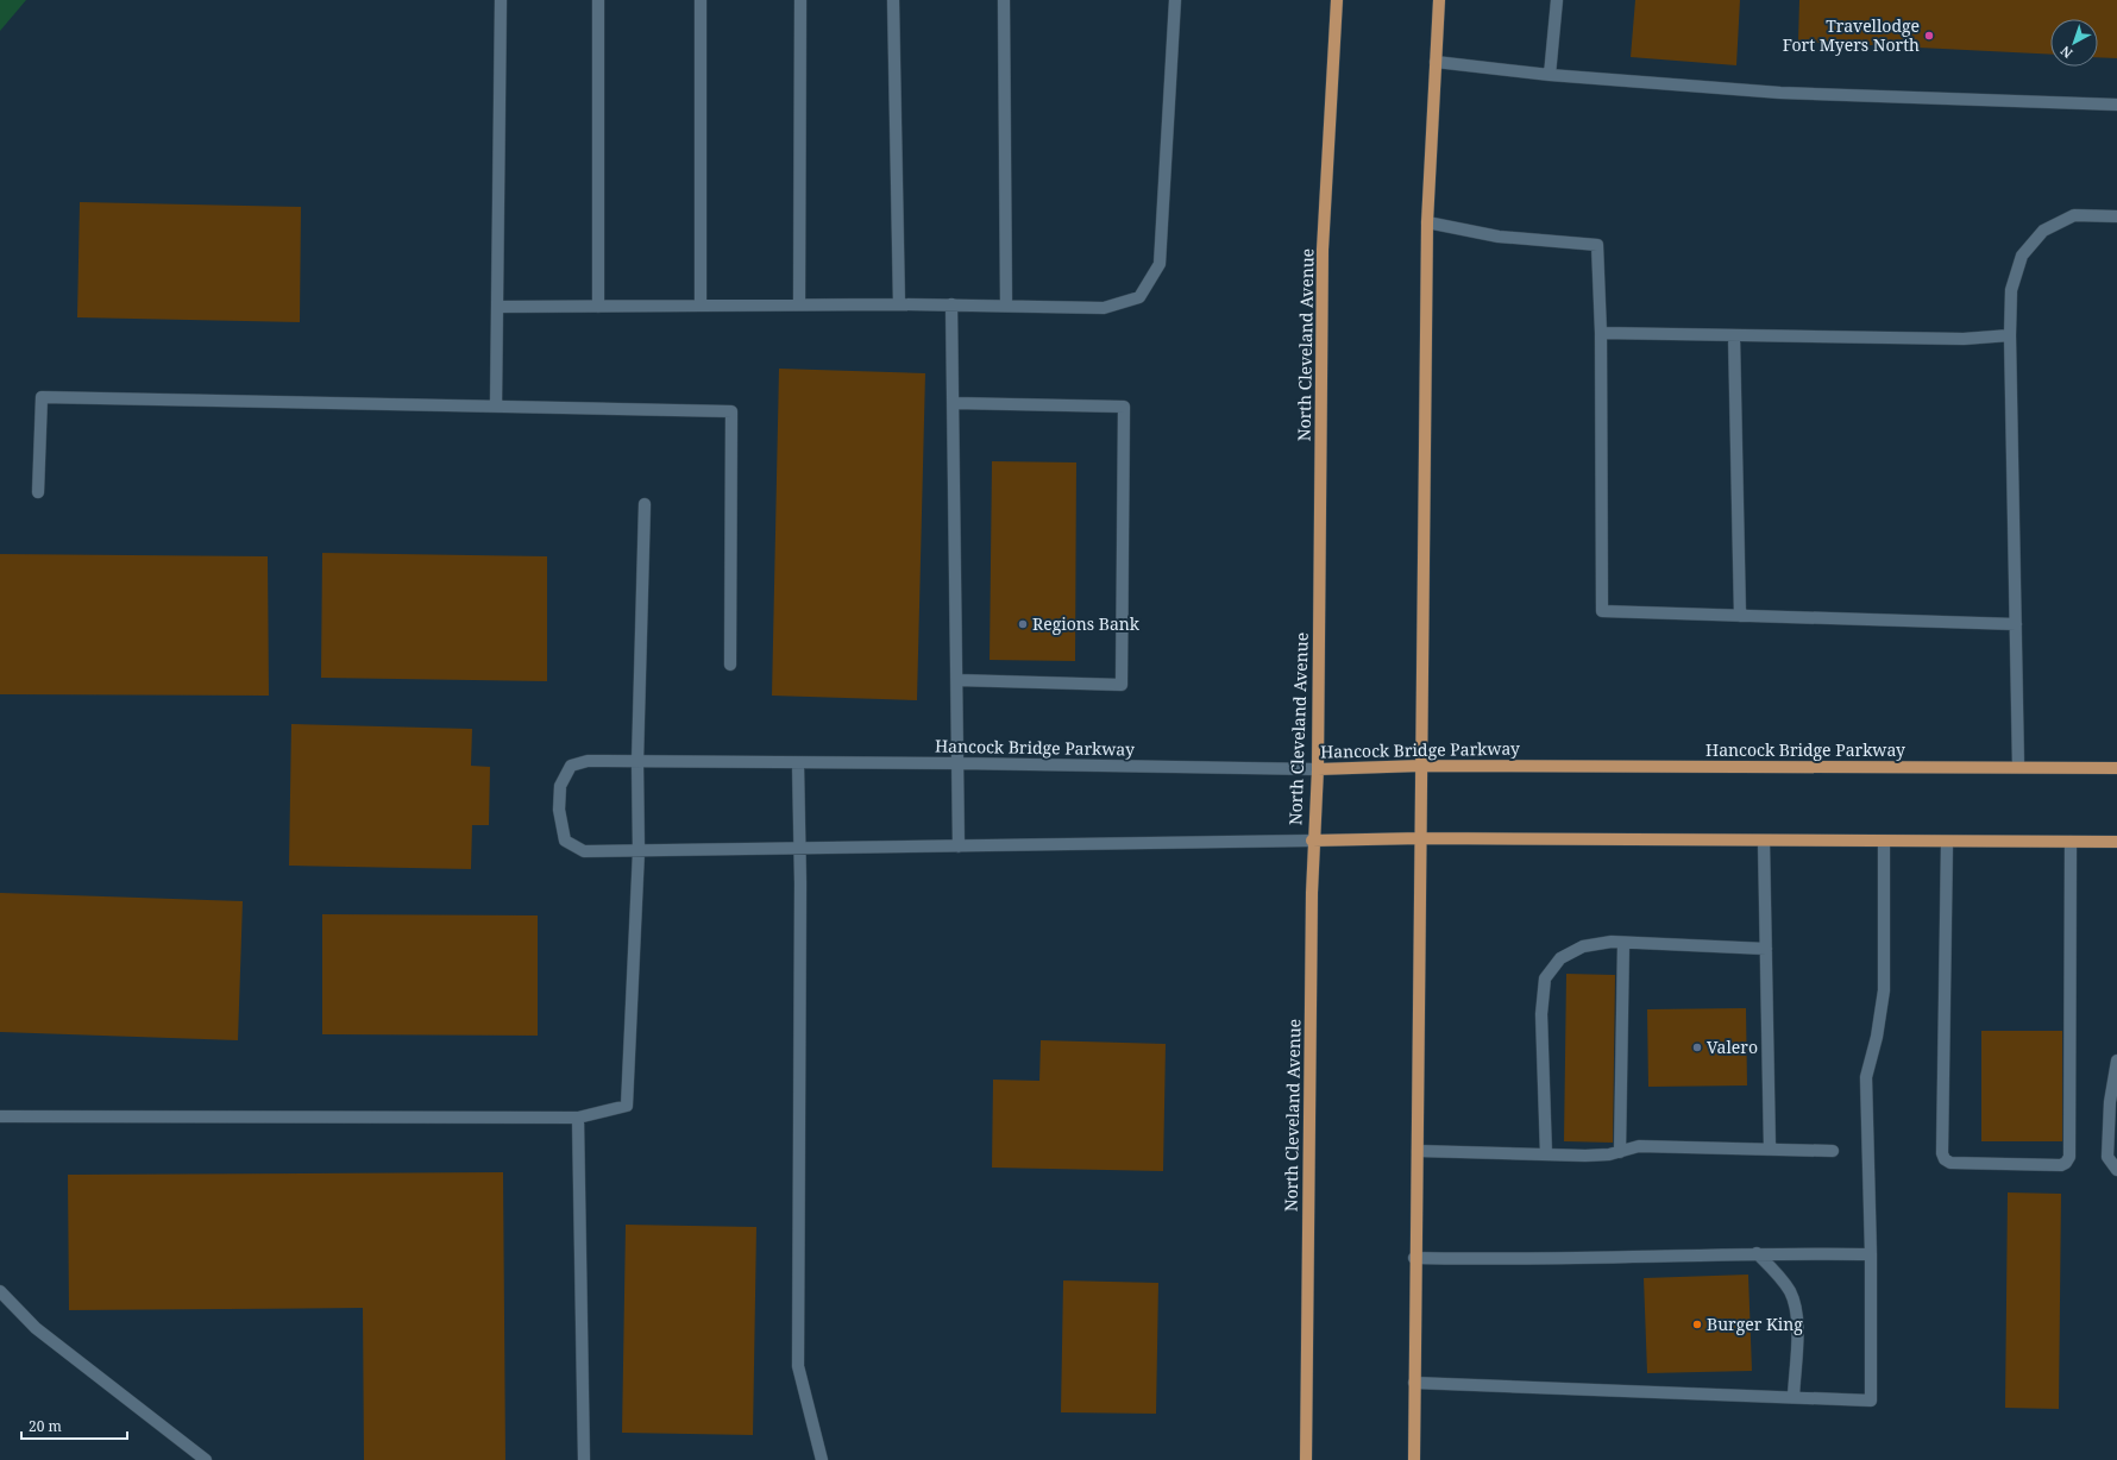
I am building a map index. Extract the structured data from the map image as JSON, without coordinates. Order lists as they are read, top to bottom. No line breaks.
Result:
{"streets":{"main road":["North Cleveland Avenue","Hancock Bridge Parkway"]},"crossings":[["North Cleveland Avenue","Hancock Bridge Parkway"]],"places":["Travellodge Fort Myers North","Regions Bank","Valero","Burger King"],"scale_bar":"20 m","north":"bottom left"}
